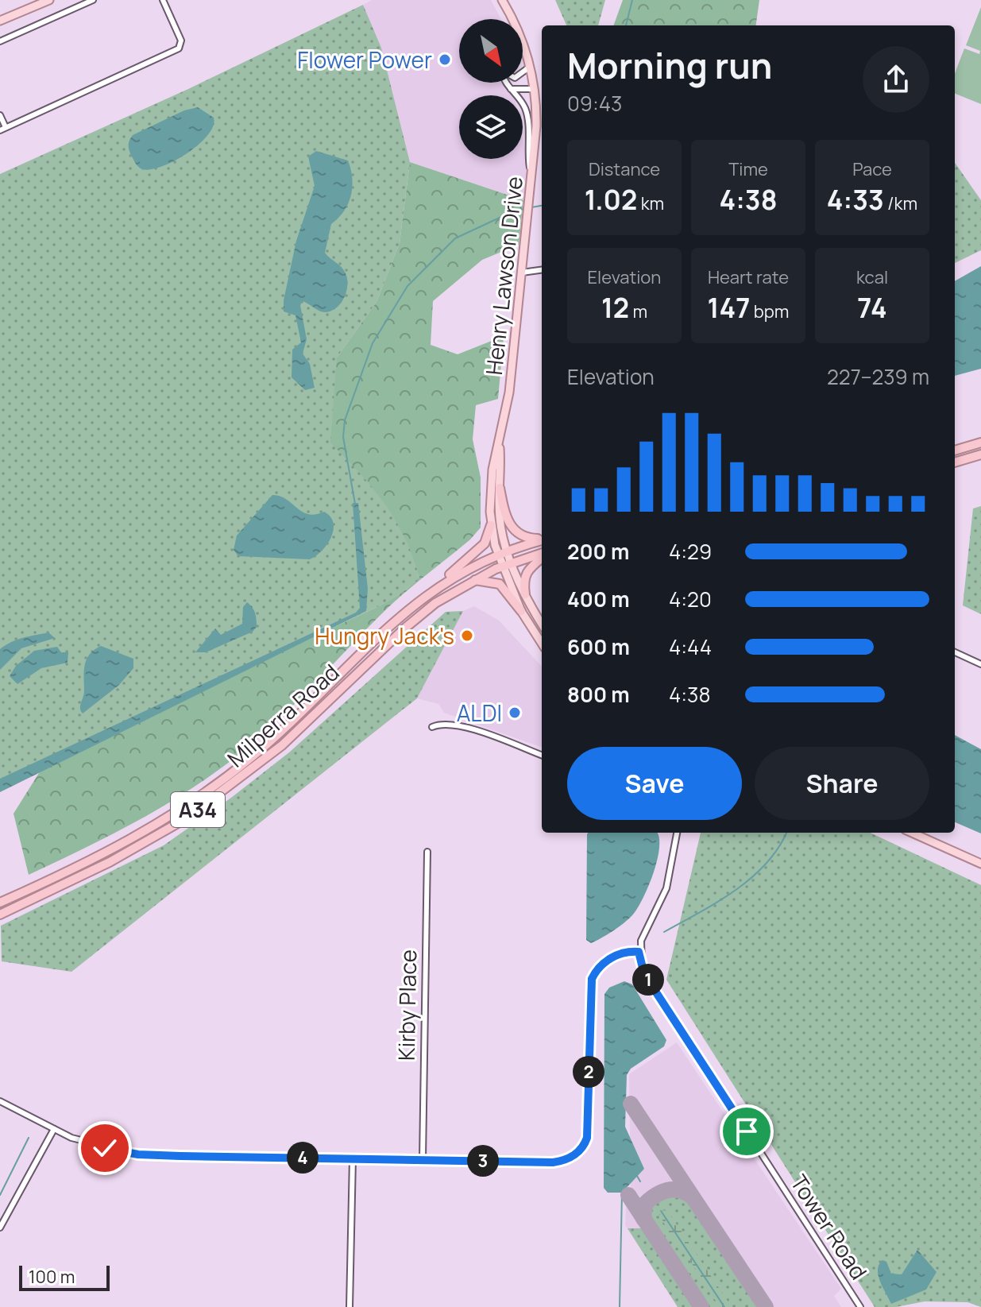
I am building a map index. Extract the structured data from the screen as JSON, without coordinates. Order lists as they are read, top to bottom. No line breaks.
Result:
{"streets":{"highway":["Milperra Road","A34"],"main road":["Henry Lawson Drive"],"street":["Kirby Place","Tower Road"]},"crossings":[["Henry Lawson Drive","Milperra Road"],["Henry Lawson Drive","A34"],["Milperra Road","A34"]],"places":["Flower Power","Hungry Jack's","ALDI"],"scale_bar":"100 m","north":"bottom right","page":{"heading":["Morning run","09:43"],"stats":[["Distance","1.02 km"],["Time","4:38"],["Pace","4:33 /km"],["Elevation","12 m"],["Heart rate","147 bpm"],["kcal","74"]],"chart":["Elevation","227–239 m"],"list":[{"name":"200 m","note":"4:29"},{"name":"400 m","note":"4:20"},{"name":"600 m","note":"4:44"},{"name":"800 m","note":"4:38"}],"buttons":["Save","Share"],"pins":["1","2","4","3"],"scale":"100 m"}}
